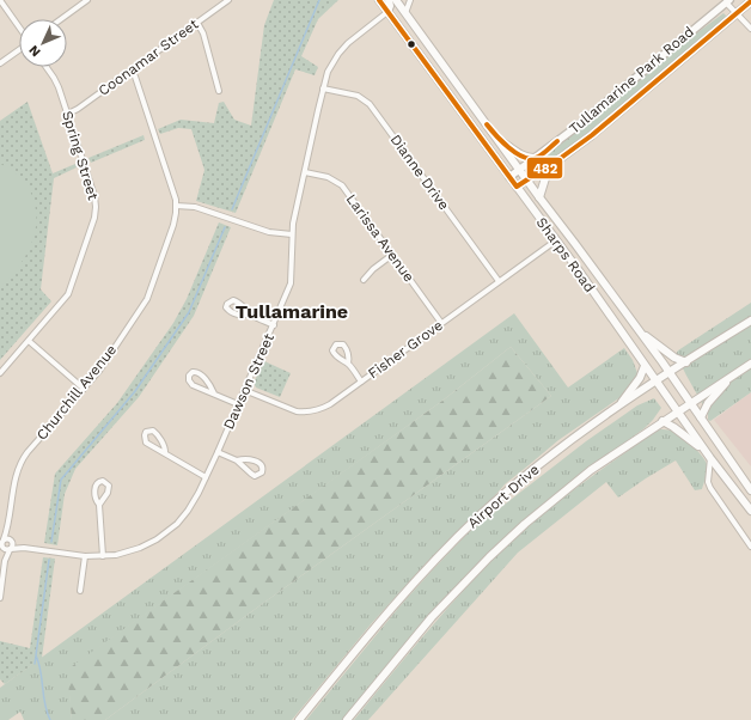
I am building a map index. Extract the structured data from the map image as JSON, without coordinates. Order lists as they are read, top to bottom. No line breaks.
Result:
{"streets":{"main road":["Sharps Road","Airport Drive"],"street":["Coonamar Street","Tullamarine Park Road","Spring Street","Dianne Drive","Larissa Avenue","Fisher Grove","Dawson Street","Churchill Avenue"]},"crossings":[["Coonamar Street","Spring Street"],["Coonamar Street","Churchill Avenue"],["Tullamarine Park Road","Sharps Road"],["Dianne Drive","Fisher Grove"],["Dianne Drive","Dawson Street"],["Larissa Avenue","Fisher Grove"],["Larissa Avenue","Dawson Street"],["Sharps Road","Fisher Grove"],["Sharps Road","Dawson Street"],["Sharps Road","Airport Drive"],["Fisher Grove","Dawson Street"],["Dawson Street","Churchill Avenue"]],"districts":["Tullamarine"],"lines":["transit line 482"],"north":"bottom left"}
